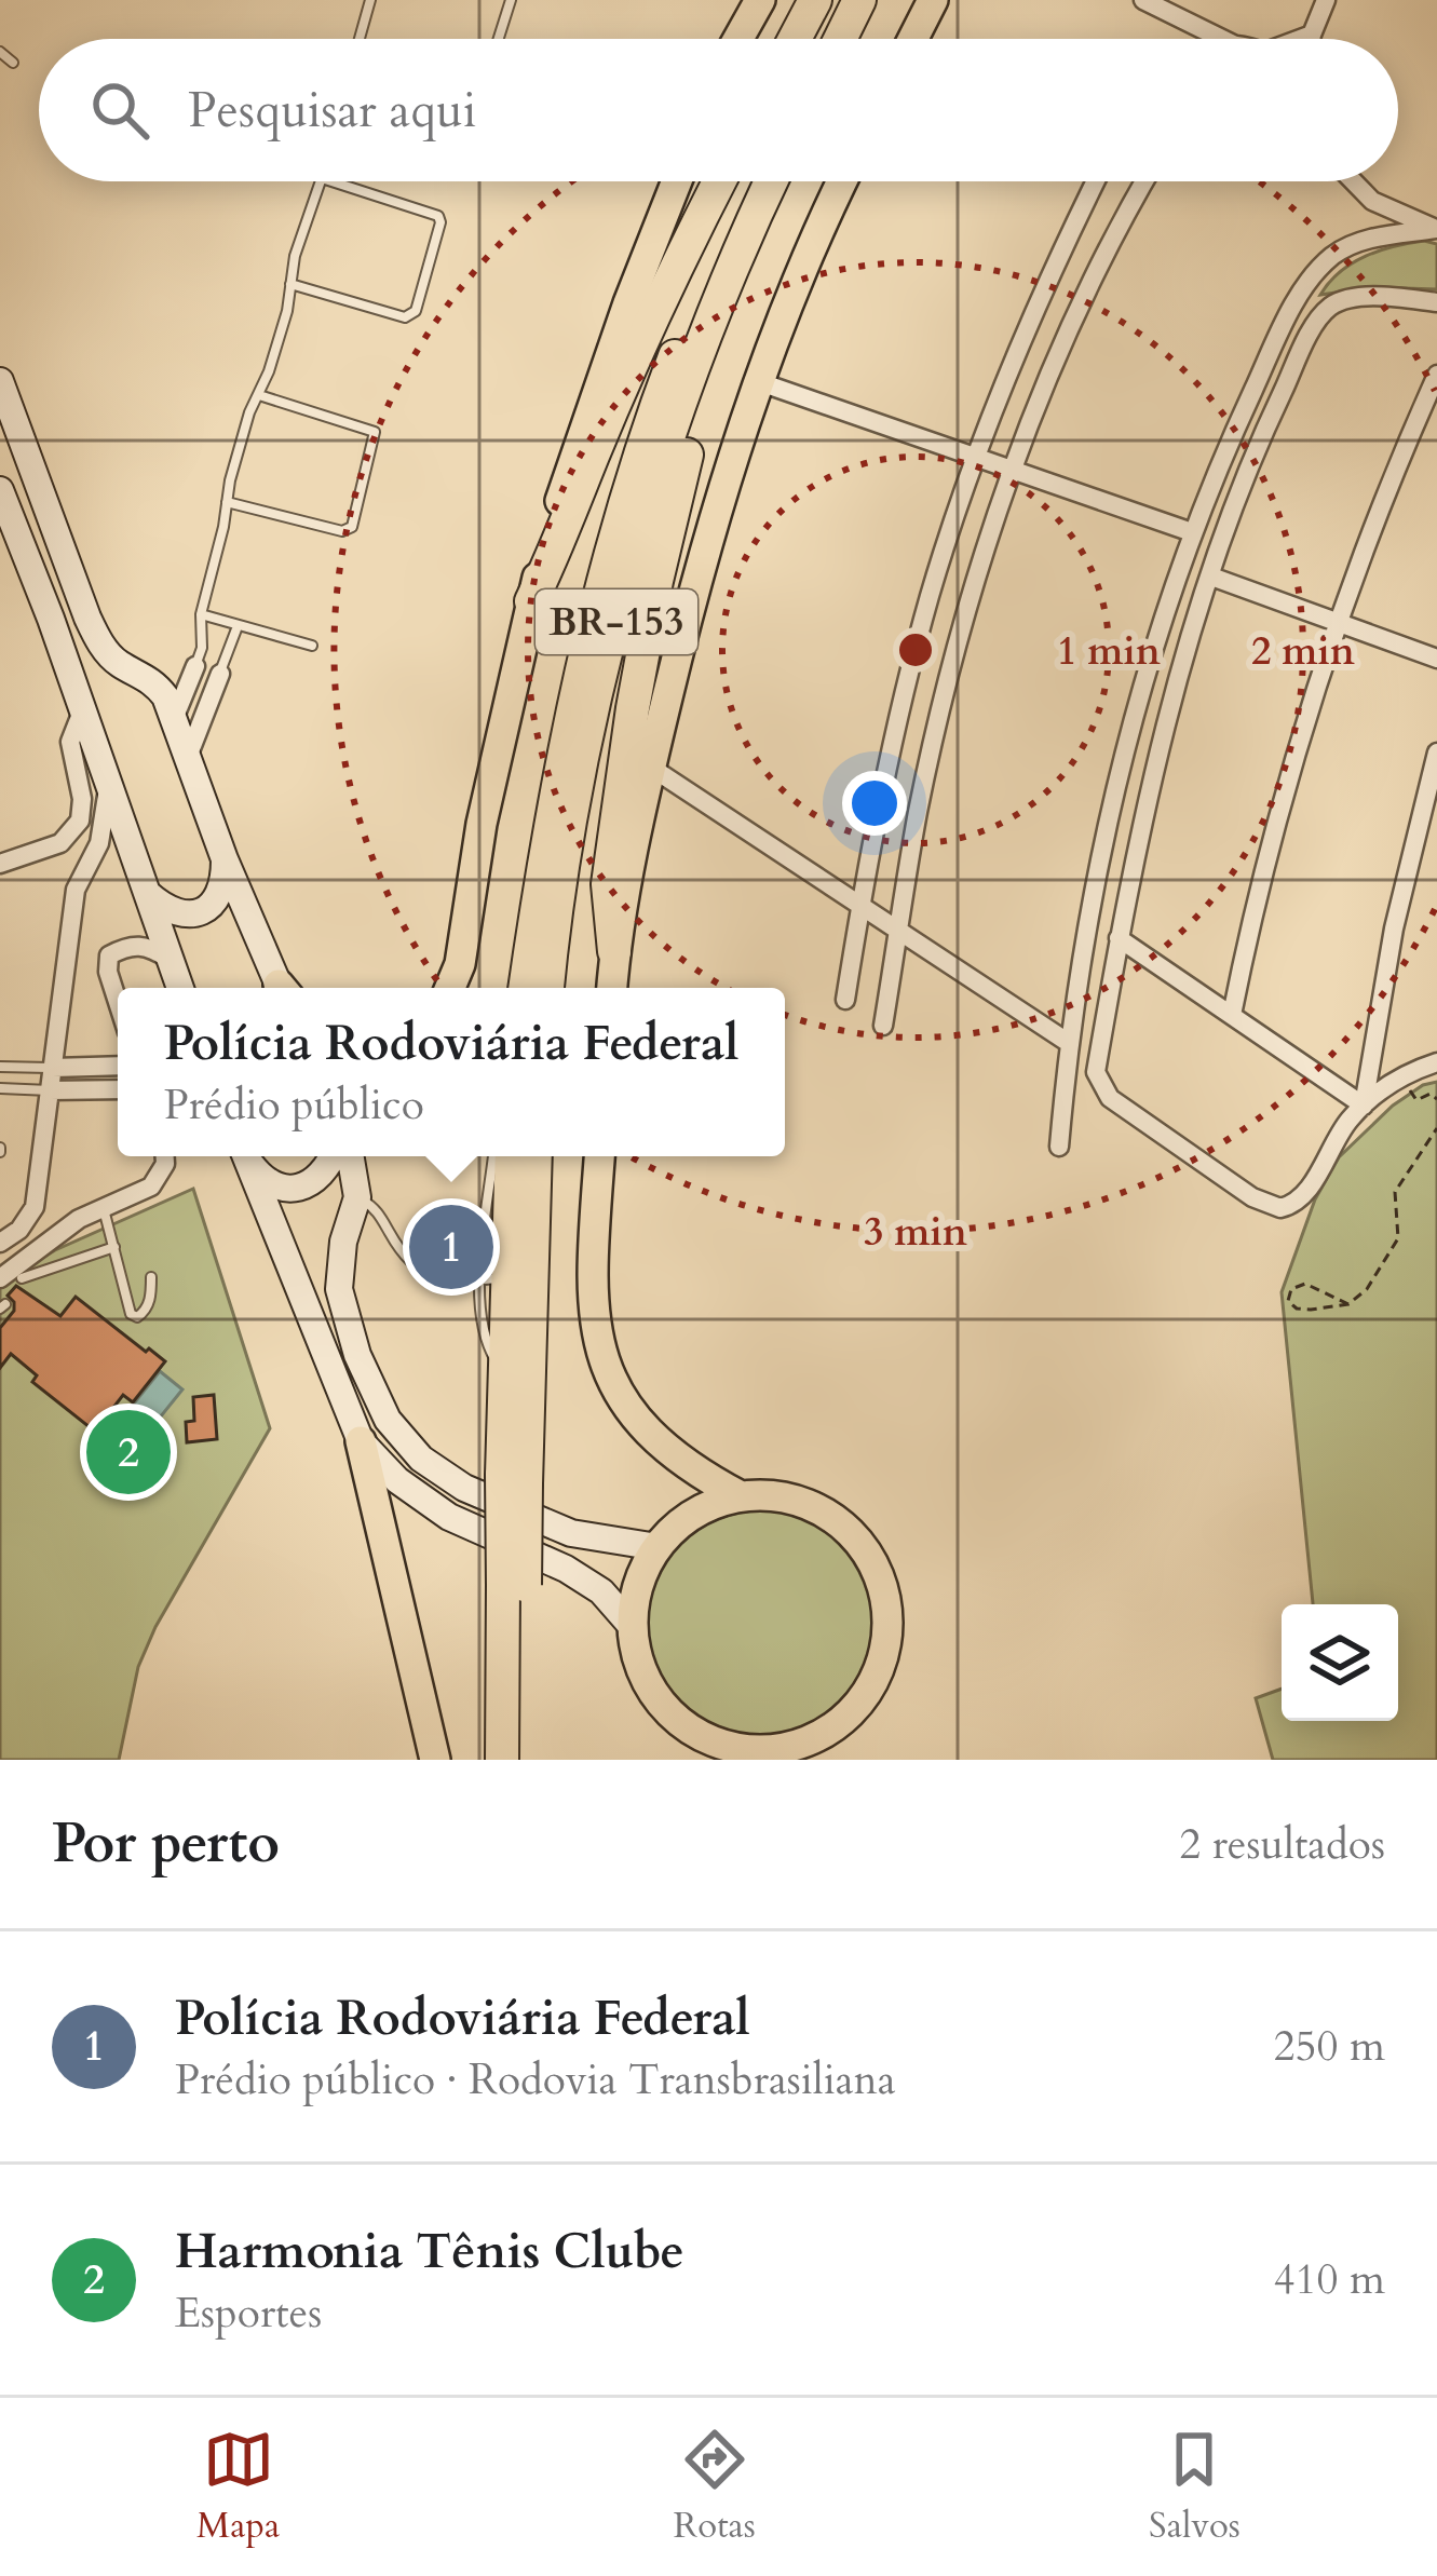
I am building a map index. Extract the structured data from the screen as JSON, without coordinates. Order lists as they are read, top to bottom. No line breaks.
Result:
{"streets":{"highway":["BR-153"]},"page":{"search":"Pesquisar aqui","popup":["Polícia Rodoviária Federal","Prédio público"],"pins":["1","2"],"heading":["Por perto","2 resultados"],"list":[{"mark":"1","name":"Polícia Rodoviária Federal","note":"Prédio público · Rodovia Transbrasiliana","value":"250 m"},{"mark":"2","name":"Harmonia Tênis Clube","note":"Esportes","value":"410 m"}],"nav":["Mapa","Rotas","Salvos"]},"rings":["1 min","2 min","3 min"]}
